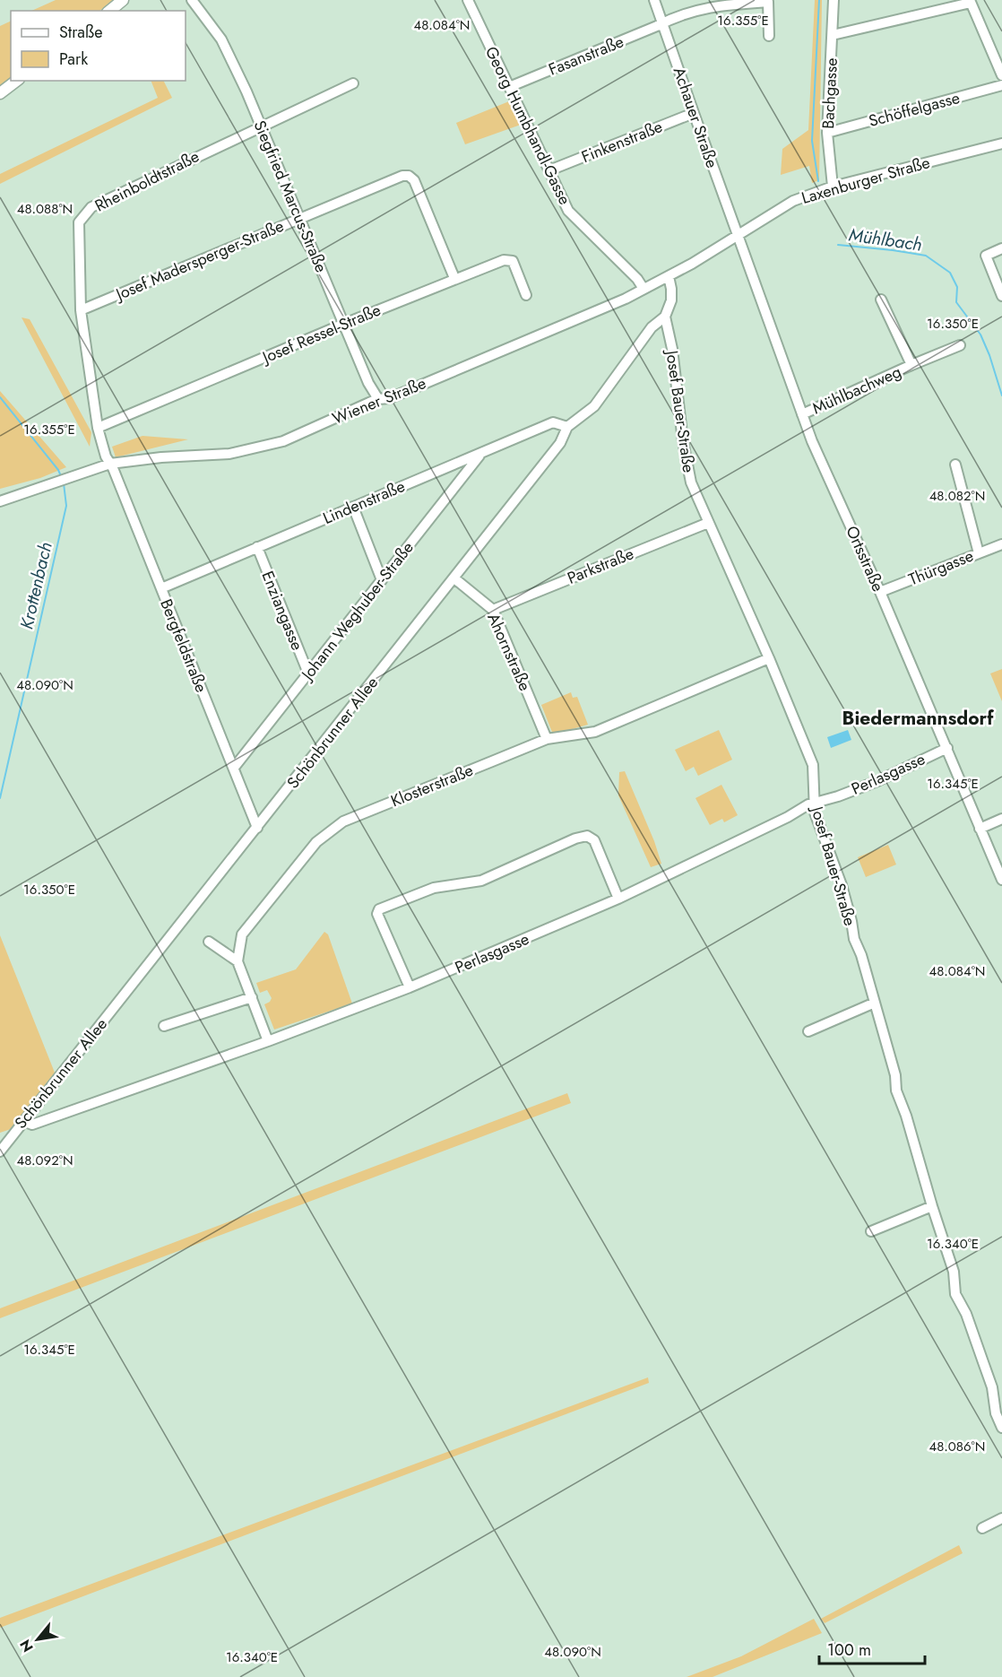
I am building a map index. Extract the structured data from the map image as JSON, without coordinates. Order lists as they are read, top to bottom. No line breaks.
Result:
{"streets":{"street":["Fasanstraße","Bachgasse","Schöffelgasse","Achauer Straße","Georg Humbhandl-Gasse","Finkenstraße","Laxenburger Straße","Rheinboldtstraße","Siegfried Marcus-Straße","Josef Madersperger-Straße","Josef Ressel-Straße","Mühlbachweg","Wiener Straße","Josef Bauer-Straße","Lindenstraße","Ortsstraße","Parkstraße","Thürgasse","Enziangasse","Johann Weghuber-Straße","Bergfeldstraße","Ahornstraße","Schönbrunner Allee","Perlasgasse","Klosterstraße"]},"crossings":[["Fasanstraße","Achauer Straße"],["Fasanstraße","Georg Humbhandl-Gasse"],["Bachgasse","Schöffelgasse"],["Bachgasse","Laxenburger Straße"],["Achauer Straße","Finkenstraße"],["Achauer Straße","Laxenburger Straße"],["Achauer Straße","Wiener Straße"],["Achauer Straße","Ortsstraße"],["Georg Humbhandl-Gasse","Finkenstraße"],["Georg Humbhandl-Gasse","Wiener Straße"],["Laxenburger Straße","Wiener Straße"],["Laxenburger Straße","Ortsstraße"],["Rheinboldtstraße","Siegfried Marcus-Straße"],["Rheinboldtstraße","Josef Madersperger-Straße"],["Rheinboldtstraße","Josef Ressel-Straße"],["Rheinboldtstraße","Wiener Straße"],["Rheinboldtstraße","Bergfeldstraße"],["Siegfried Marcus-Straße","Josef Madersperger-Straße"],["Siegfried Marcus-Straße","Josef Ressel-Straße"],["Siegfried Marcus-Straße","Wiener Straße"],["Josef Madersperger-Straße","Josef Ressel-Straße"],["Mühlbachweg","Ortsstraße"],["Wiener Straße","Josef Bauer-Straße"],["Wiener Straße","Ortsstraße"],["Wiener Straße","Bergfeldstraße"],["Josef Bauer-Straße","Parkstraße"],["Josef Bauer-Straße","Schönbrunner Allee"],["Josef Bauer-Straße","Perlasgasse"],["Josef Bauer-Straße","Klosterstraße"],["Lindenstraße","Enziangasse"],["Lindenstraße","Johann Weghuber-Straße"],["Lindenstraße","Bergfeldstraße"],["Lindenstraße","Schönbrunner Allee"],["Ortsstraße","Thürgasse"],["Ortsstraße","Perlasgasse"],["Parkstraße","Ahornstraße"],["Enziangasse","Johann Weghuber-Straße"],["Johann Weghuber-Straße","Bergfeldstraße"],["Bergfeldstraße","Schönbrunner Allee"],["Ahornstraße","Schönbrunner Allee"],["Ahornstraße","Klosterstraße"],["Schönbrunner Allee","Perlasgasse"]],"districts":["Biedermannsdorf"],"water":["Mühlbach","Krottenbach"],"legend":["Straße","Park"],"scale_bar":"100 m","north":"bottom left","coordinates":["16.355°E","48.084°N","48.088°N","16.350°E","48.082°N","48.090°N","16.345°E","48.092°N","16.340°E","48.086°N"]}
